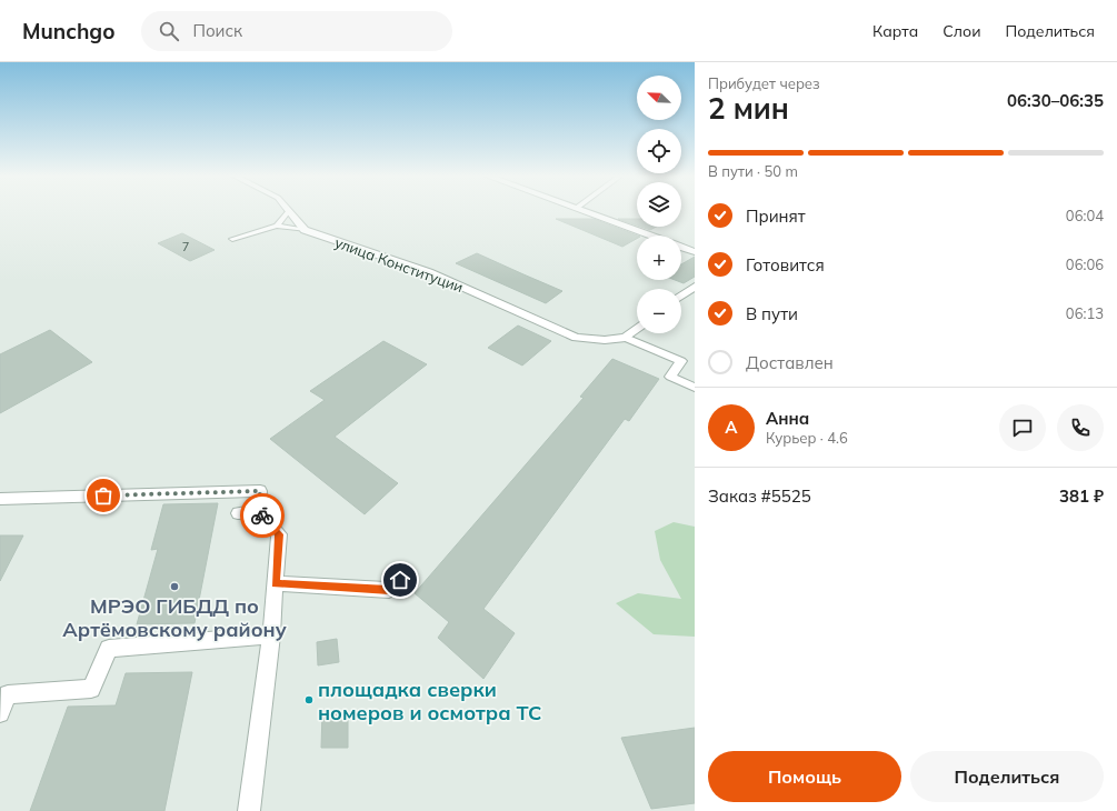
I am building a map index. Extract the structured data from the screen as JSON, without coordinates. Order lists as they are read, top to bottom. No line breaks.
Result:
{"streets":{"street":["улица Конституции"]},"places":["МРЭО ГИБДД по Артёмовскому району","площадка сверки номеров и осмотра ТС"],"house_numbers":["7"],"north":"top left","page":{"header":"Munchgo","search":"Поиск","nav":["Карта","Слои","Поделиться"],"heading":["2 мин","Прибудет через","06:30–06:35"],"panel":["Анна","Курьер · 4.6","Заказ #5525","381 ₽"],"map_buttons":["+","−"],"bar":"В пути · 50 m","list":[["Принят","06:04"],["Готовится","06:06"],["В пути","06:13"],"Доставлен"],"round":"А","buttons":["Помощь","Поделиться"]}}
